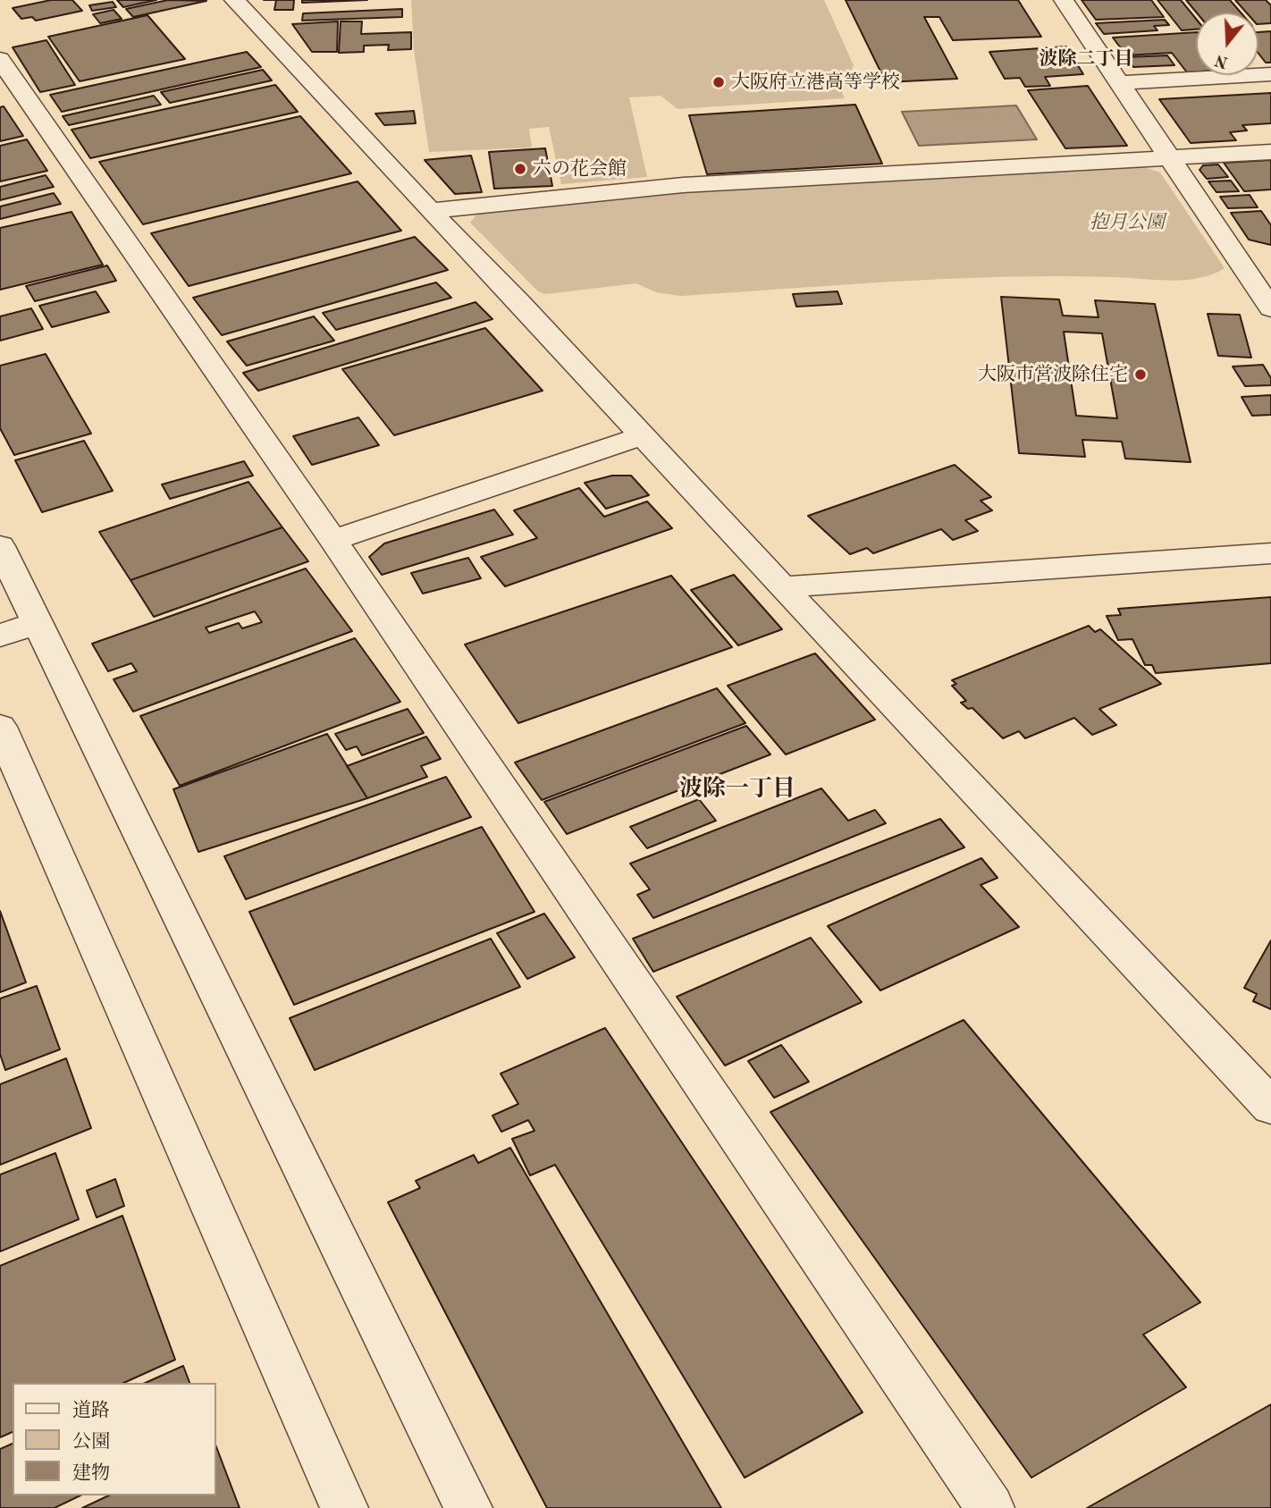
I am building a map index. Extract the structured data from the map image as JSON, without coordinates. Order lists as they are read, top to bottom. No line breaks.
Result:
{"districts":["波除二丁目","波除一丁目"],"parks":["抱月公園"],"places":["大阪府立港高等学校","六の花会館","大阪市営波除住宅"],"legend":["道路","公園","建物"],"north":"bottom"}
